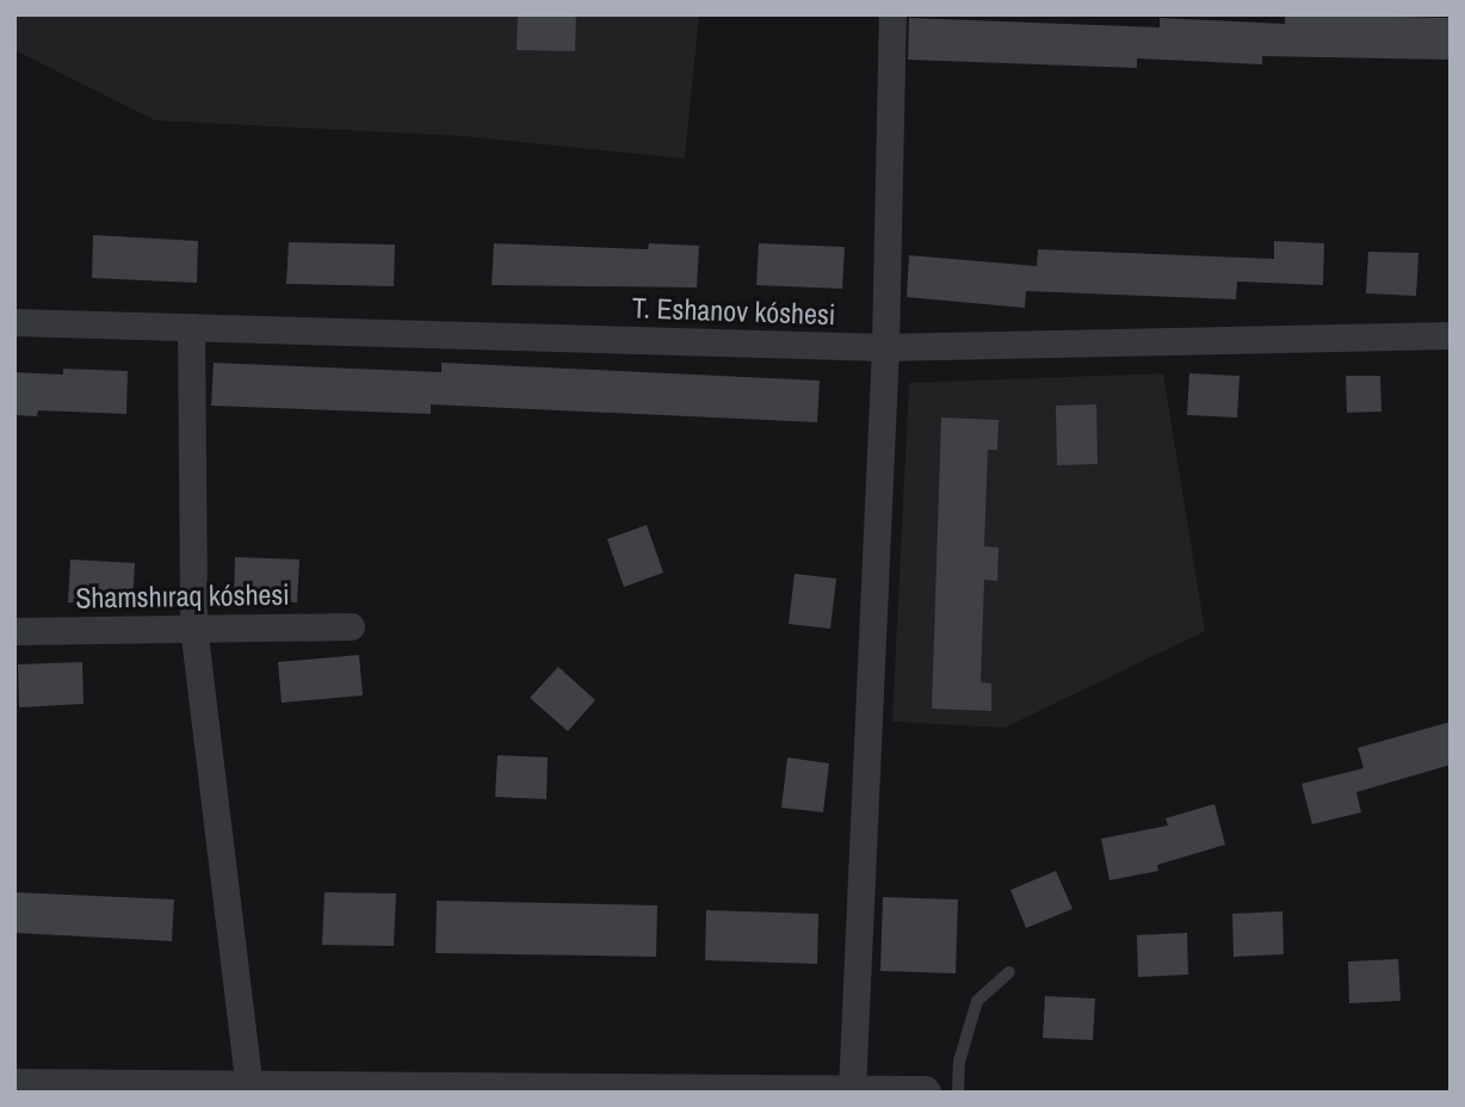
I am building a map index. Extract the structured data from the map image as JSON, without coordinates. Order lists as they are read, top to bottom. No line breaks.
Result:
{"streets":{"street":["T. Eshanov kóshesi","Shamshıraq kóshesi"]}}
